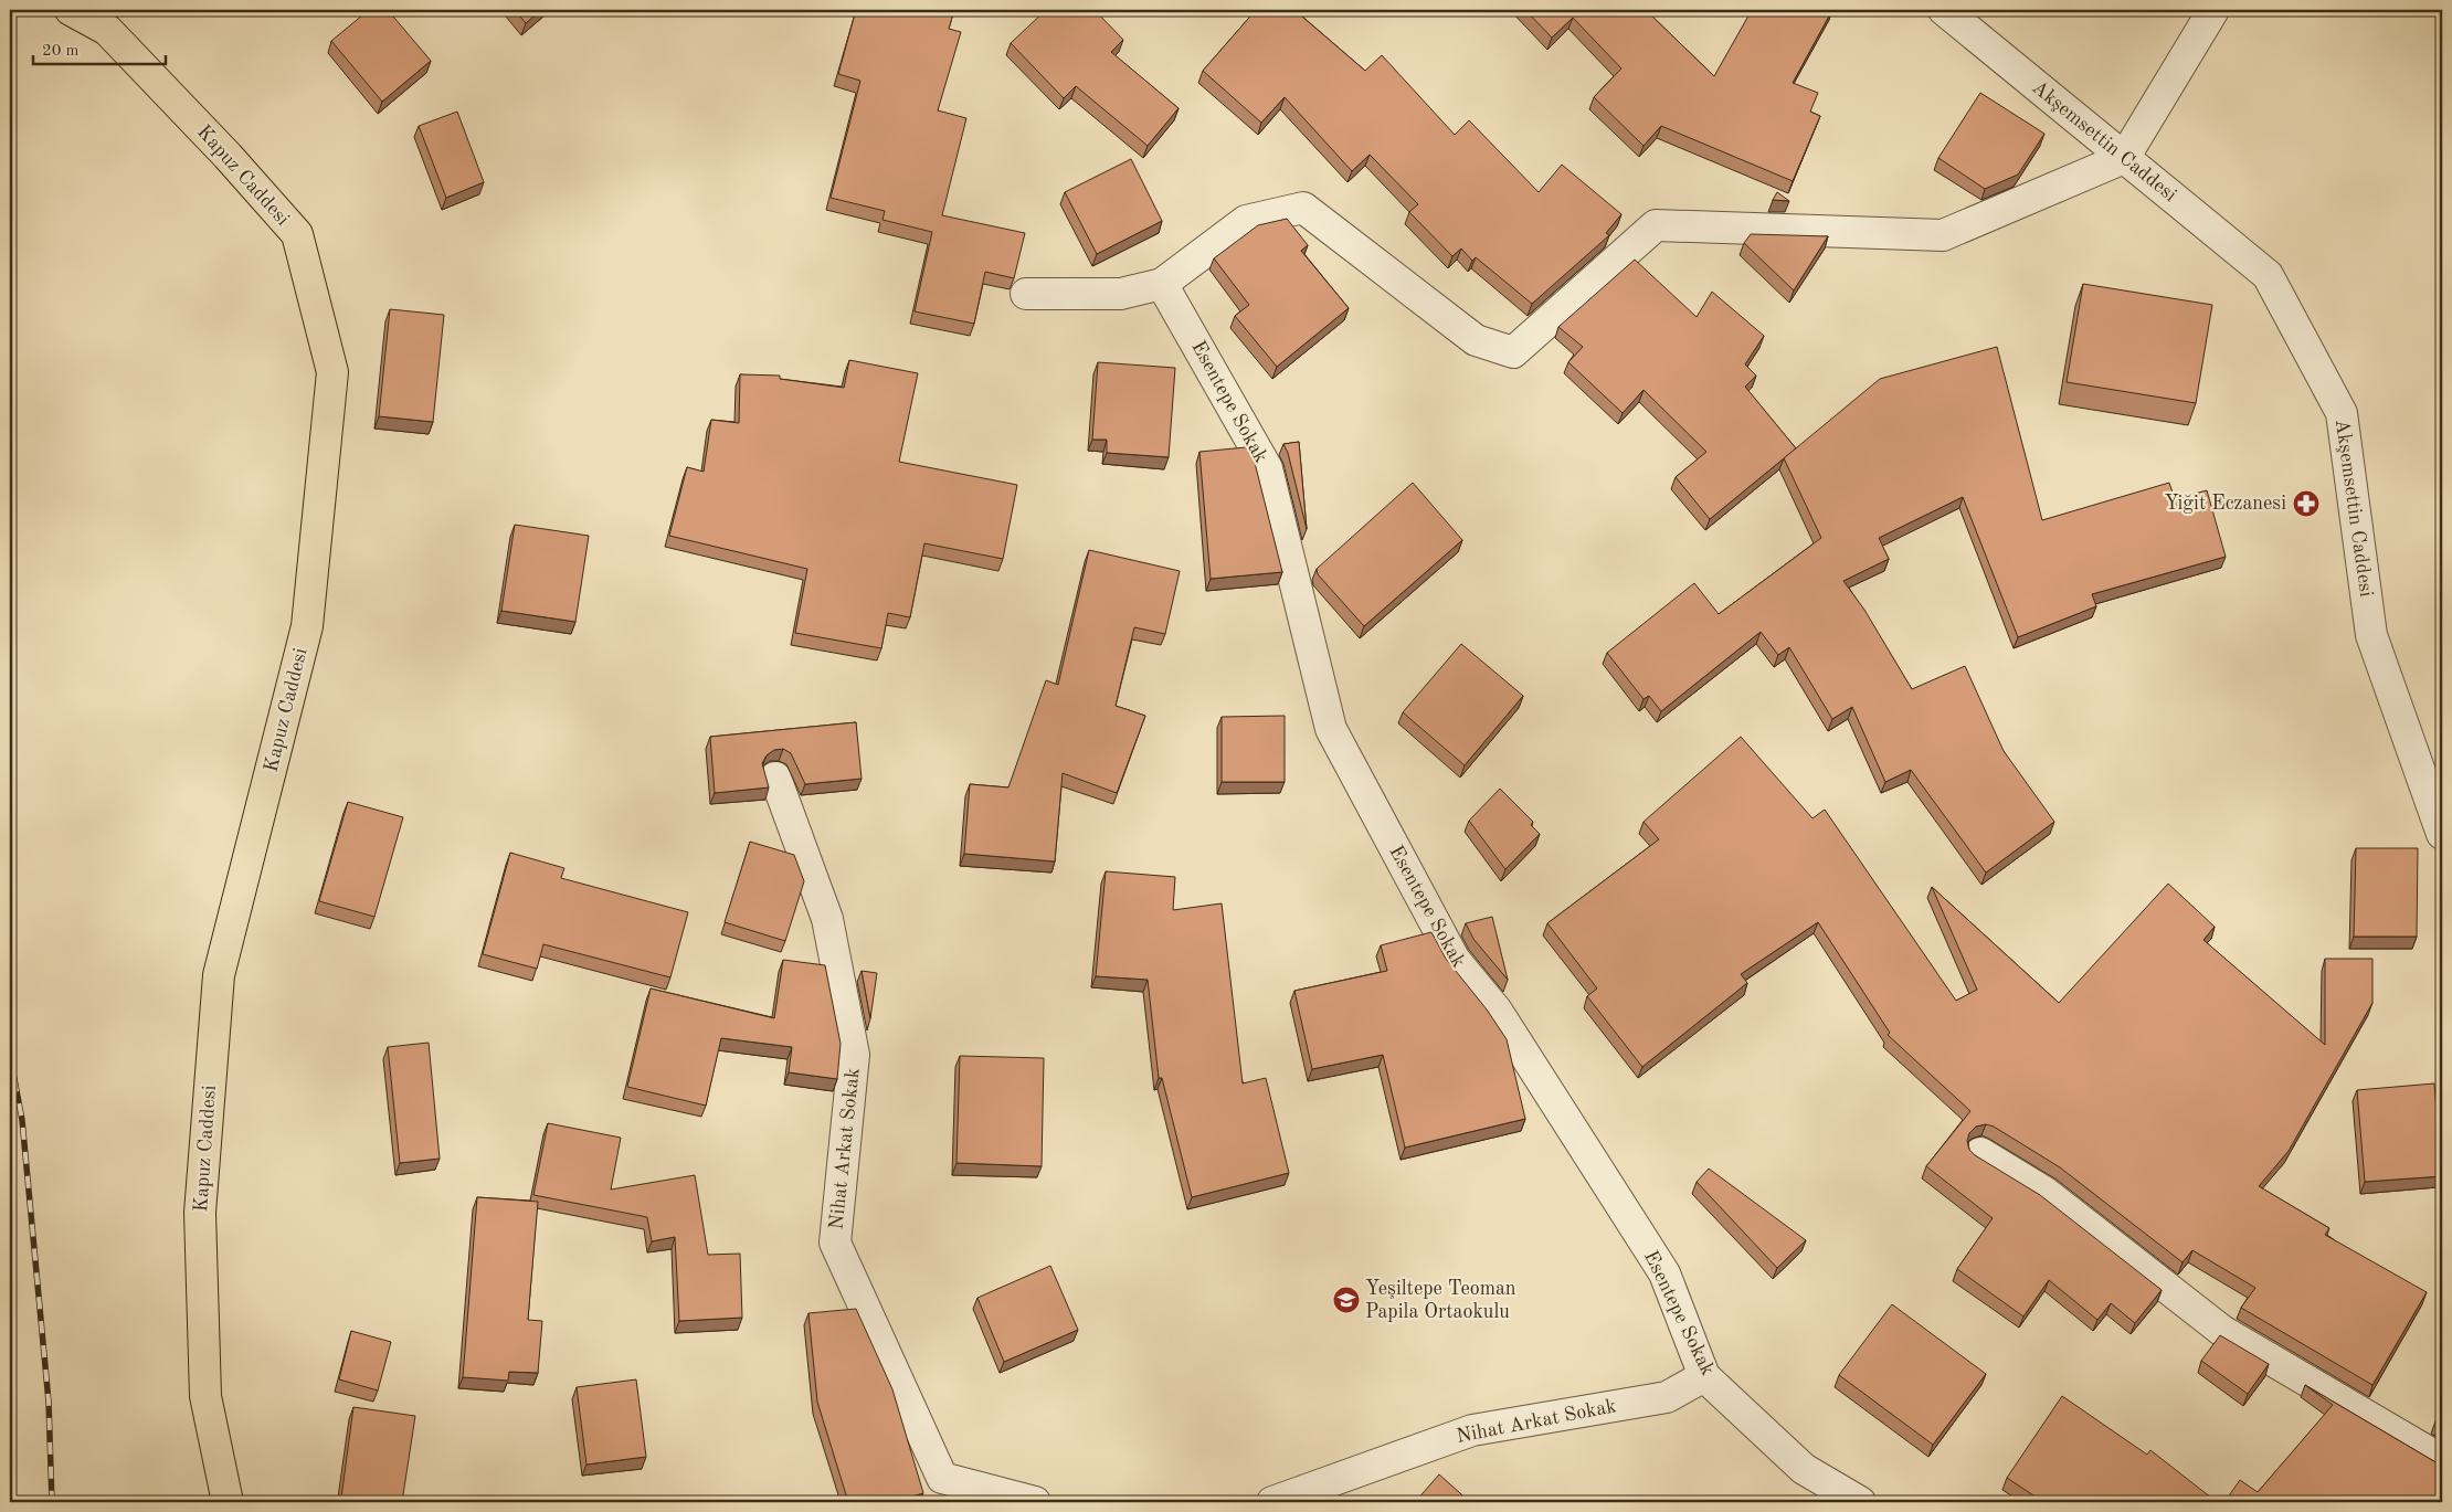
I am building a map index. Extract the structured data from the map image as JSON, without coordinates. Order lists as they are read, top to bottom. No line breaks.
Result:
{"streets":{"main road":["Kapuz Caddesi"],"street":["Akşemsettin Caddesi","Esentepe Sokak","Nihat Arkat Sokak"]},"crossings":[["Esentepe Sokak","Nihat Arkat Sokak"]],"places":{"pharmacy":["Yiğit Eczanesi"],"school or university":["Yeşiltepe Teoman Papila Ortaokulu"]},"scale_bar":"20 m"}
